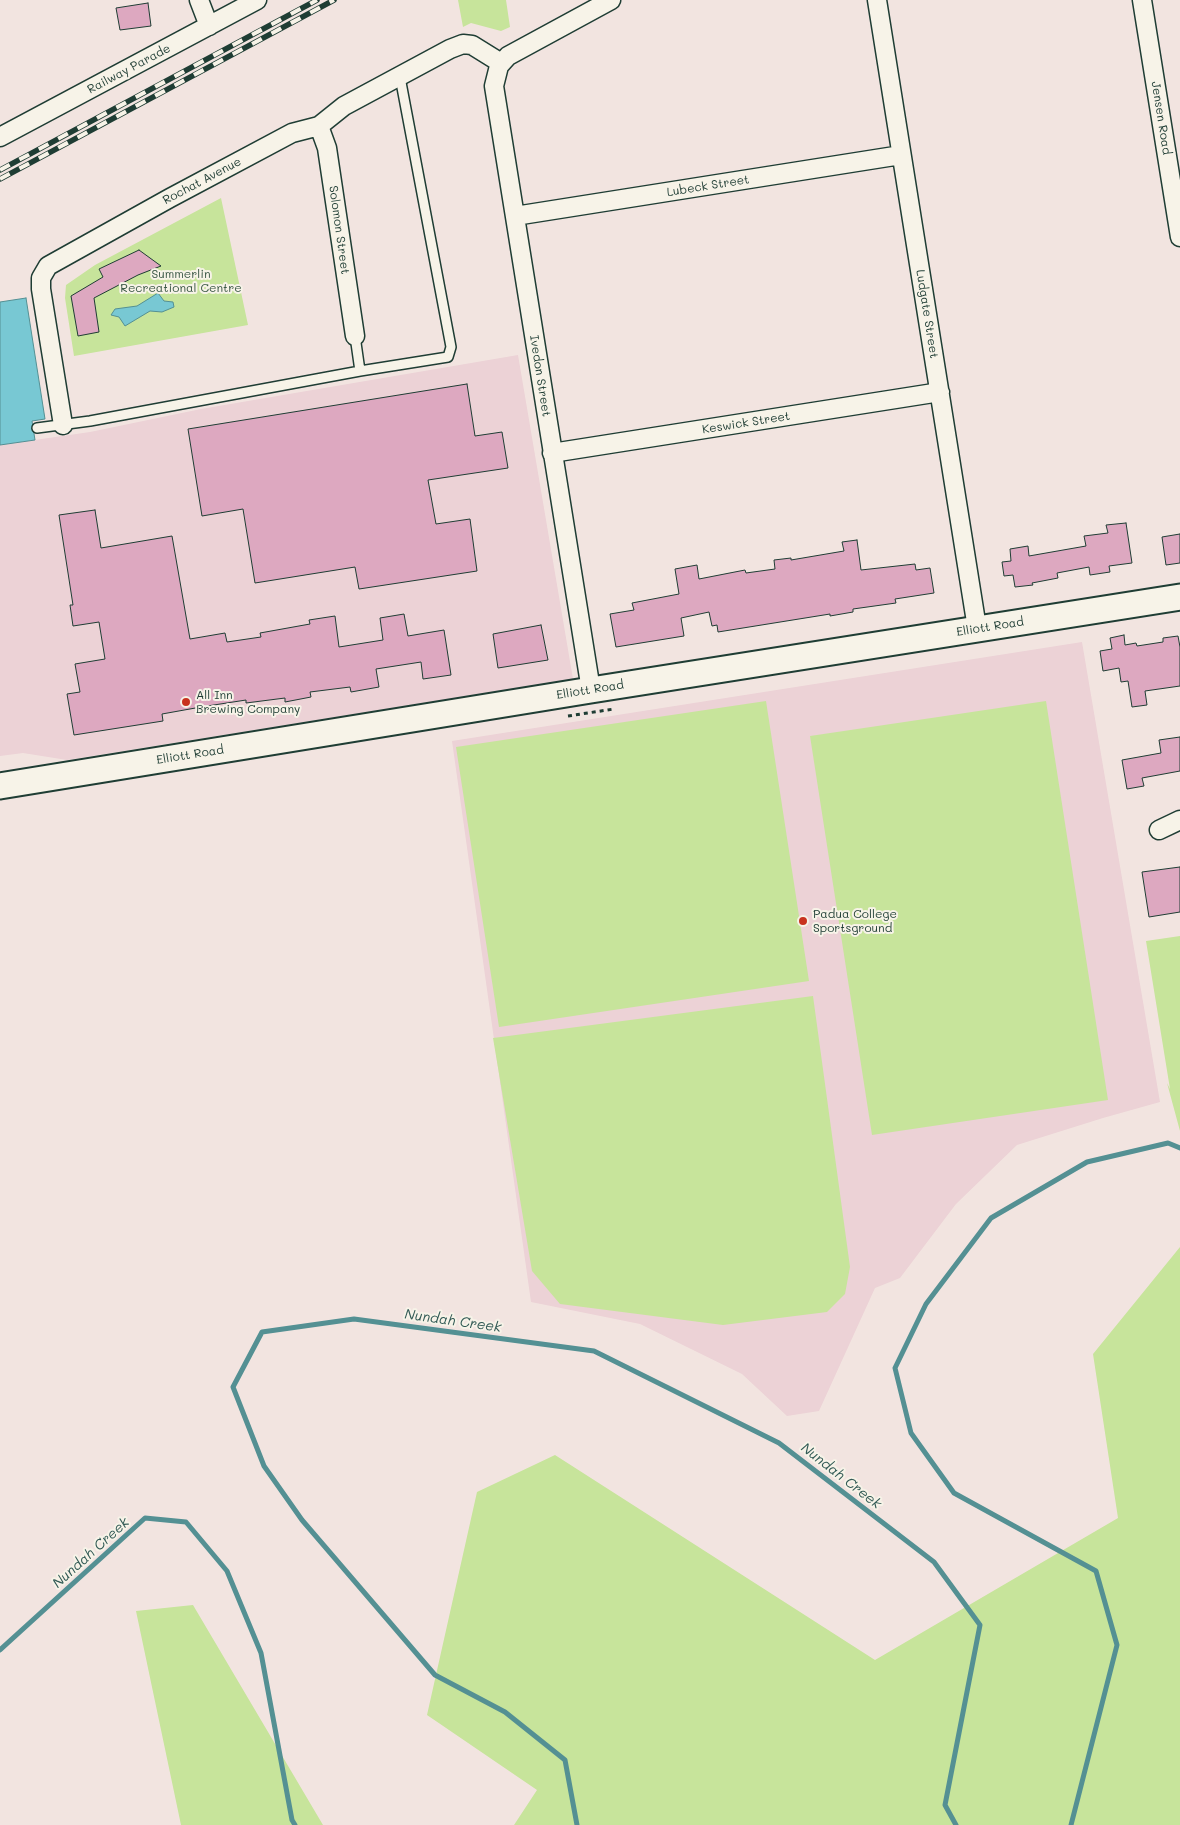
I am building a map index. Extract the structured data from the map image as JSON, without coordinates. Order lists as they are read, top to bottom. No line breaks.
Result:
{"streets":{"street":["Railway Parade","Jensen Road","Rochat Avenue","Lubeck Street","Solomon Street","Ludgate Street","Ivedon Street","Keswick Street","Elliott Road"]},"crossings":[["Rochat Avenue","Solomon Street"],["Rochat Avenue","Ivedon Street"],["Lubeck Street","Ludgate Street"],["Lubeck Street","Ivedon Street"],["Ludgate Street","Keswick Street"],["Ludgate Street","Elliott Road"],["Ivedon Street","Keswick Street"],["Ivedon Street","Elliott Road"]],"water":["Nundah Creek"],"parks":["Summerlin Recreational Centre"],"places":["All Inn Brewing Company","Padua College Sportsground"]}
